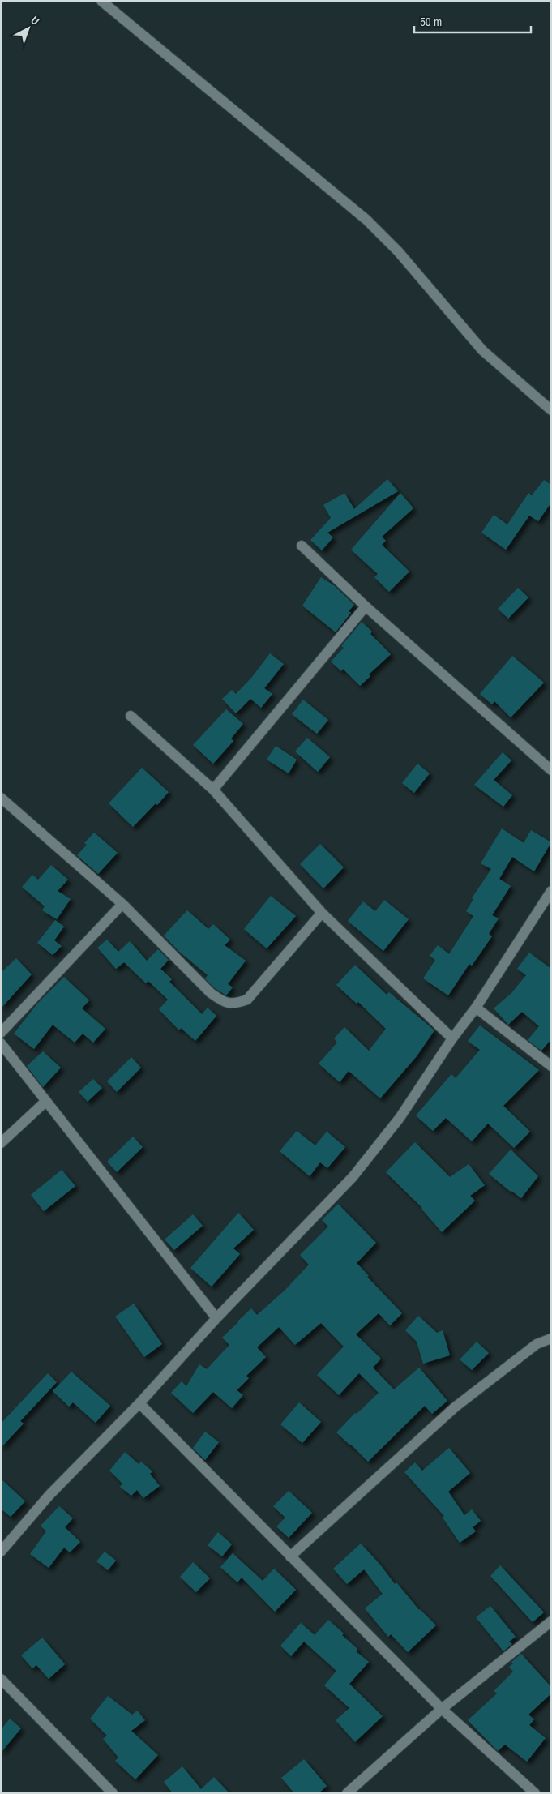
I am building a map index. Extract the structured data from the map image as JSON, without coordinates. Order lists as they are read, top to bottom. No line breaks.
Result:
{"scale_bar":"50 m","north":"top right"}
